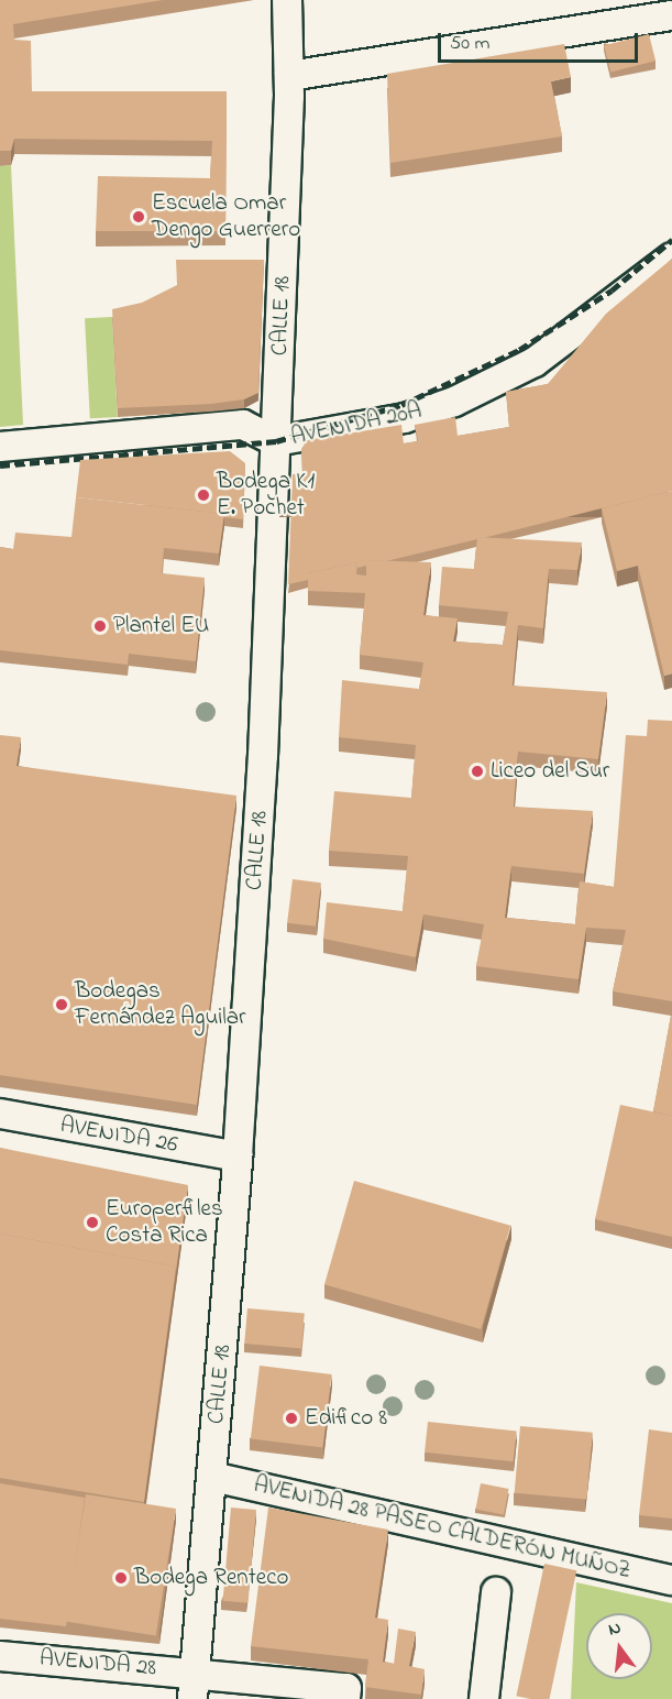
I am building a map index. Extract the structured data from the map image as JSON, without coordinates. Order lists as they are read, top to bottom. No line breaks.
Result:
{"streets":{"street":["CALLE 18","AVENIDA 20A","AVENIDA 26","AVENIDA 28 PASEO CALDERÓN MUÑOZ","AVENIDA 28"]},"crossings":[["CALLE 18","AVENIDA 20A"],["CALLE 18","AVENIDA 26"],["CALLE 18","AVENIDA 28 PASEO CALDERÓN MUÑOZ"],["CALLE 18","AVENIDA 28"]],"places":["Escuela Omar Dengo Guerrero","Bodega K1 E. Pochet","Plantel EU","Liceo del Sur","Bodegas Fernández Aguilar","Europerfiles Costa Rica","Edifico 8","Bodega Renteco"],"scale_bar":"50 m","north":"top"}
